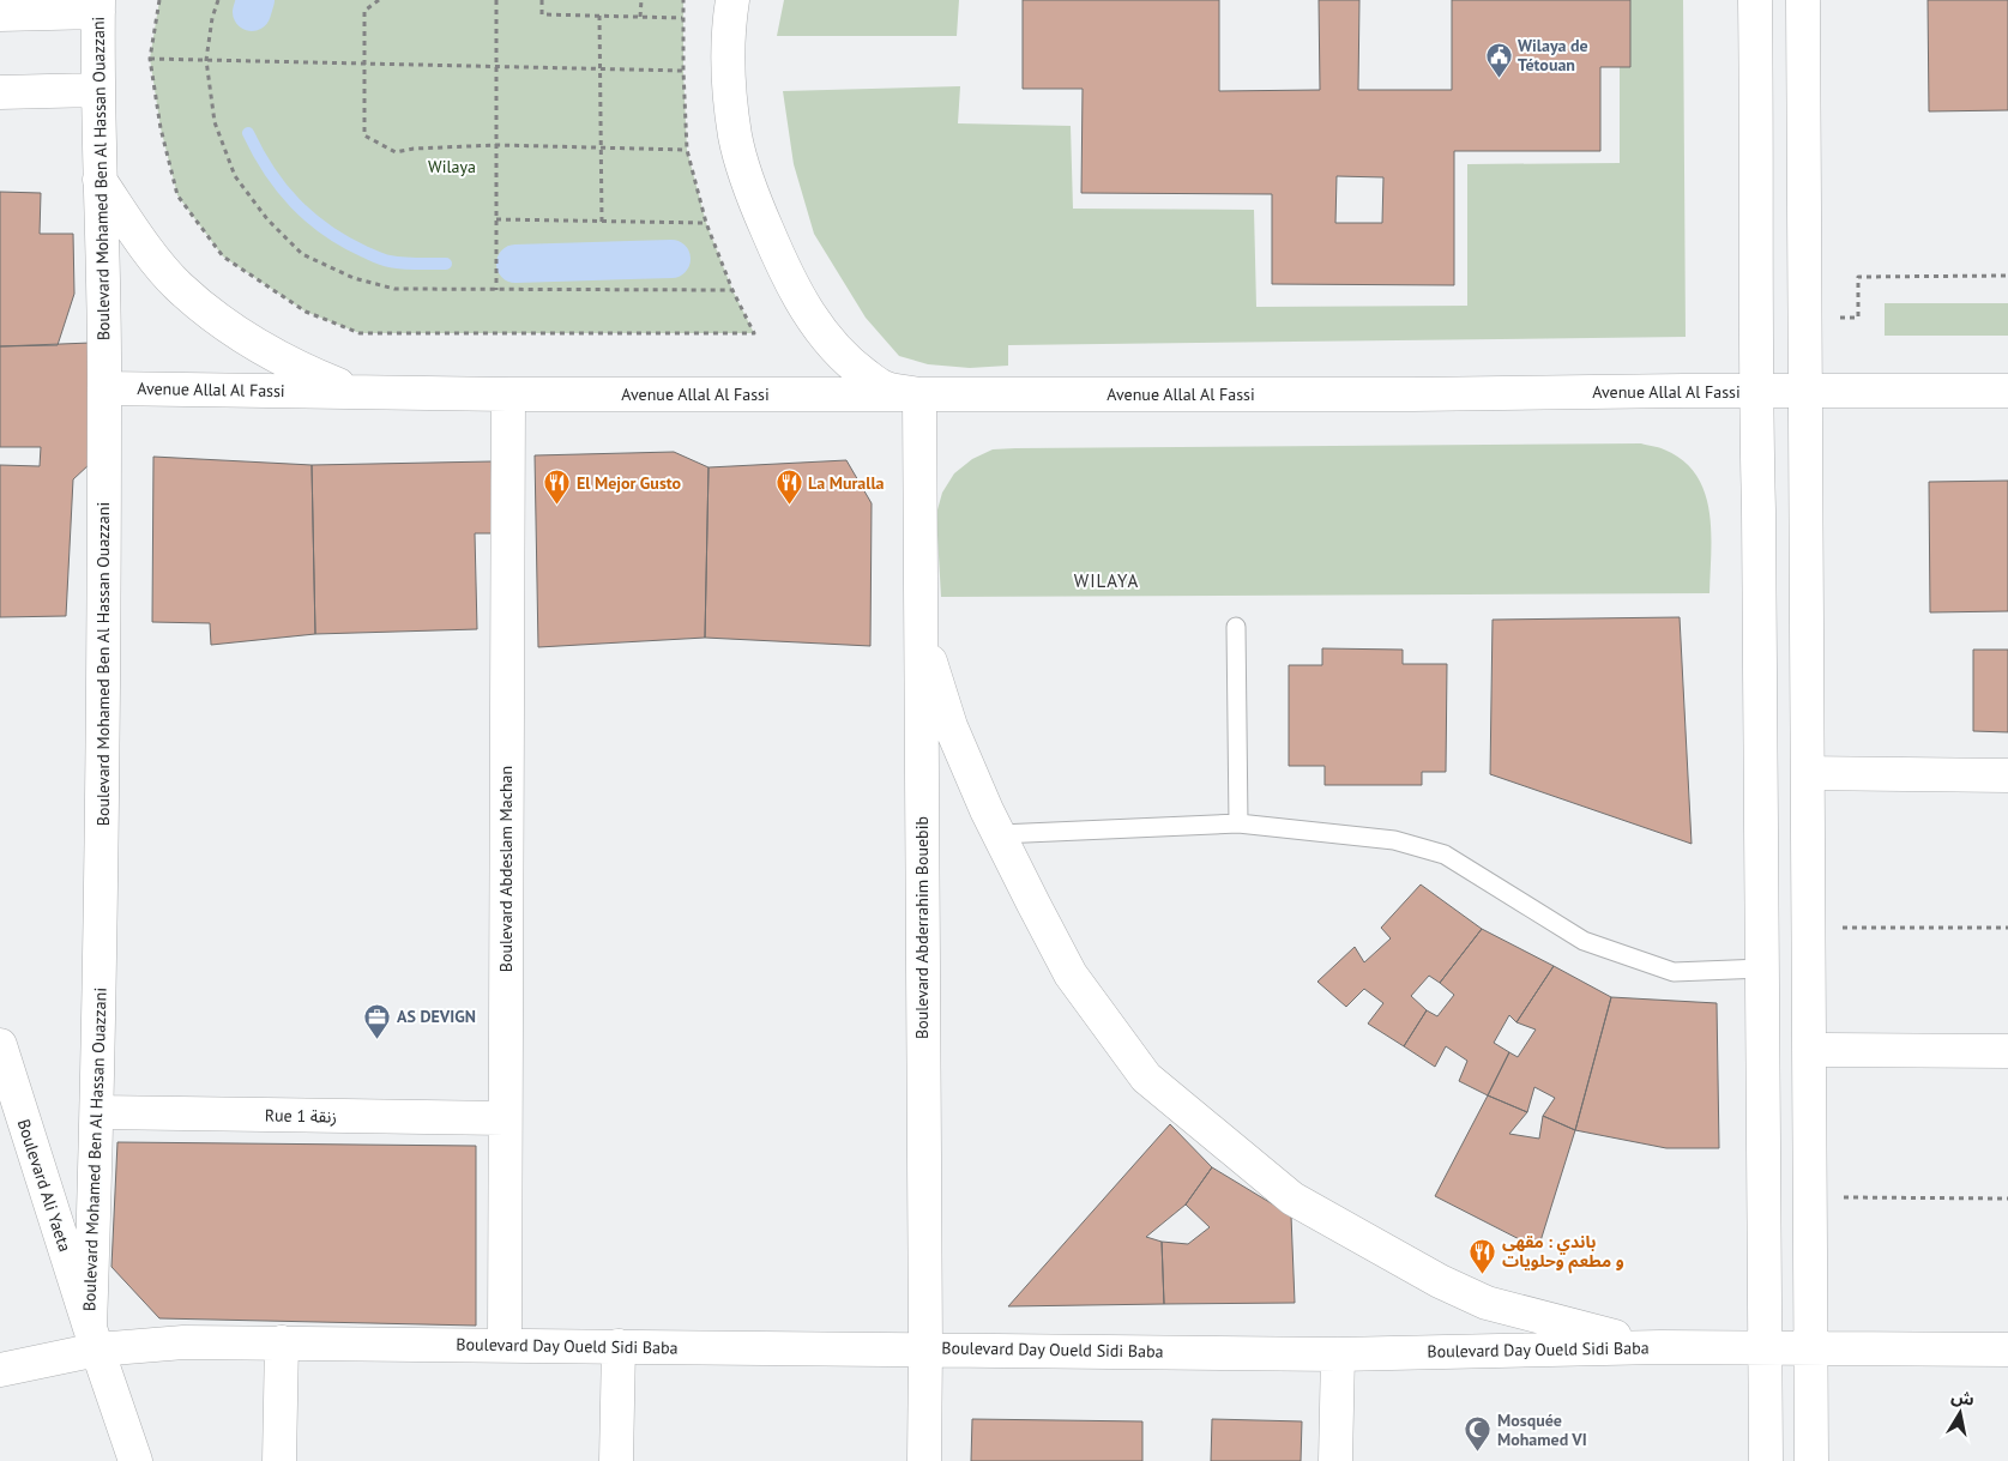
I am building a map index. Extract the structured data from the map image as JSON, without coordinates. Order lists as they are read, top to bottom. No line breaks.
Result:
{"streets":{"street":["Boulevard Mohamed Ben Al Hassan Ouazzani","Avenue Allal Al Fassi","Boulevard Abdeslam Machan","Boulevard Abderrahim Bouebib","Rue 1 زنقة","Boulevard Ali Yaeta","Boulevard Day Oueld Sidi Baba"]},"crossings":[["Boulevard Mohamed Ben Al Hassan Ouazzani","Avenue Allal Al Fassi"],["Boulevard Mohamed Ben Al Hassan Ouazzani","Rue 1 زنقة"],["Boulevard Mohamed Ben Al Hassan Ouazzani","Boulevard Ali Yaeta"],["Boulevard Mohamed Ben Al Hassan Ouazzani","Boulevard Day Oueld Sidi Baba"],["Avenue Allal Al Fassi","Boulevard Abdeslam Machan"],["Avenue Allal Al Fassi","Boulevard Abderrahim Bouebib"],["Boulevard Abdeslam Machan","Rue 1 زنقة"],["Boulevard Abdeslam Machan","Boulevard Day Oueld Sidi Baba"],["Boulevard Abderrahim Bouebib","Boulevard Day Oueld Sidi Baba"],["Boulevard Ali Yaeta","Boulevard Day Oueld Sidi Baba"]],"districts":["WILAYA"],"parks":["Wilaya"],"places":{"public building":["Wilaya de Tétouan"],"restaurant":["El Mejor Gusto","La Muralla","باندي : مقهى و مطعم وحلويات"],"office":["AS DEVIGN"],"mosque":["Mosquée Mohamed VI"]},"north":"top"}
